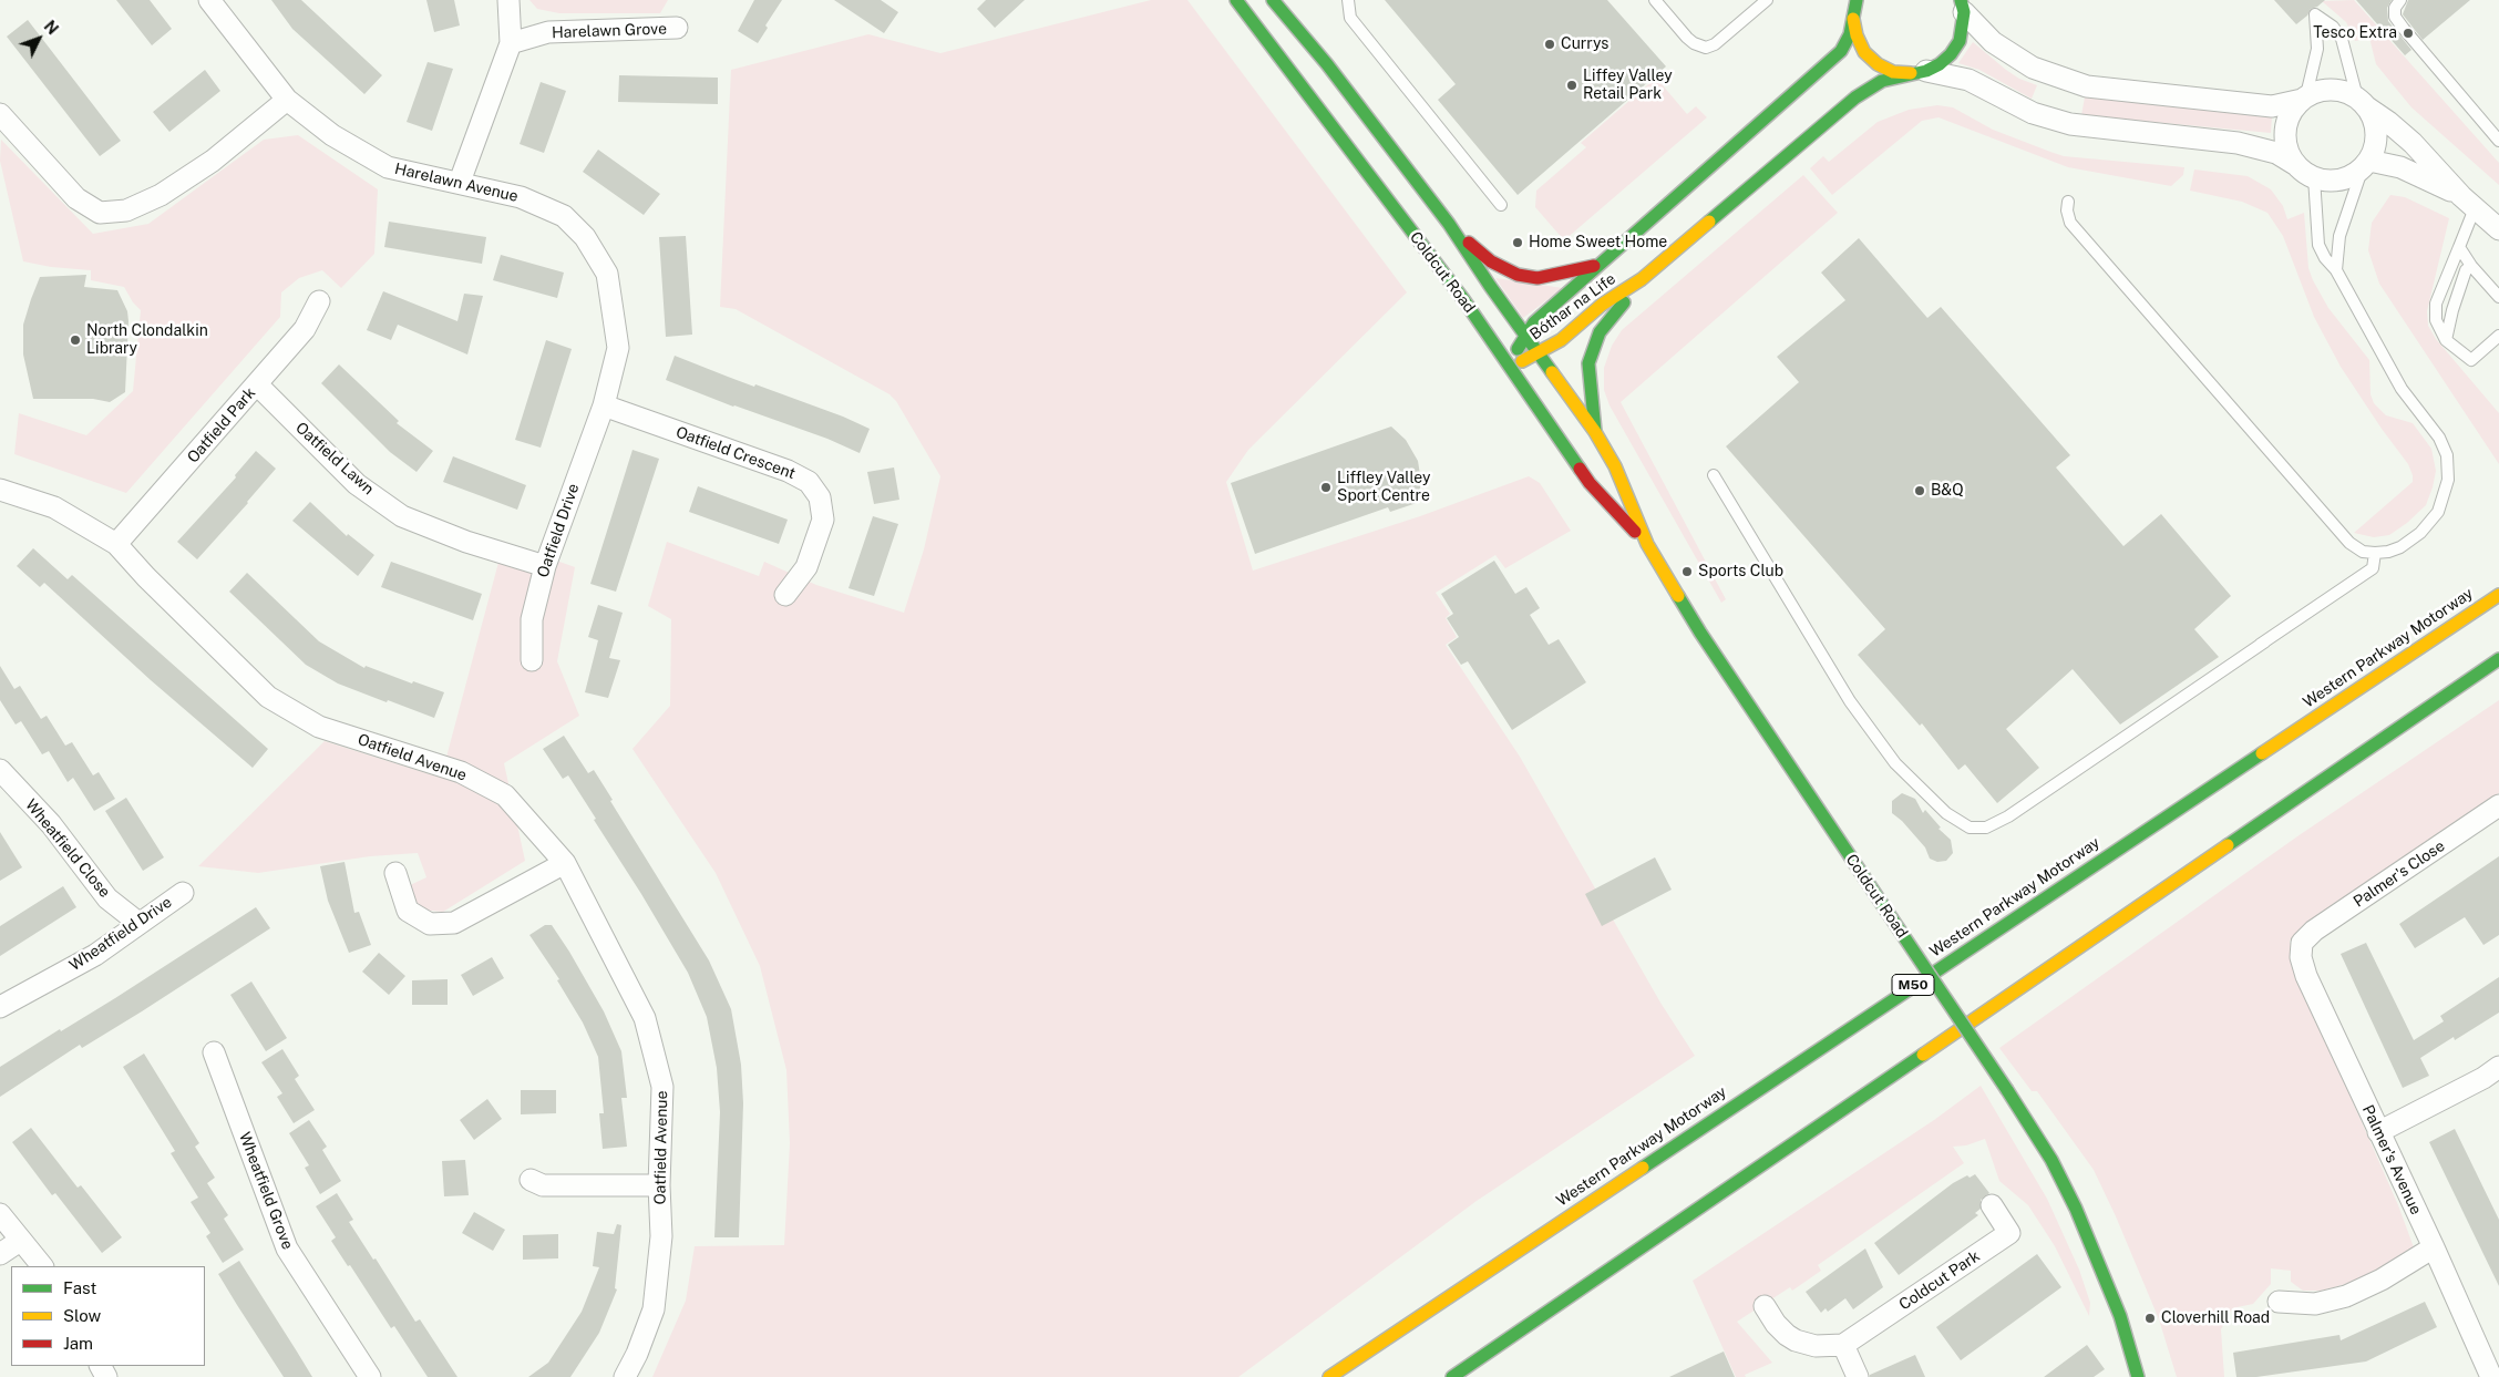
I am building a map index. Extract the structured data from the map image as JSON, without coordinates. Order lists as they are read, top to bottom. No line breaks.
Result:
{"streets":{"main road":["Coldcut Road","Bóthar na Life","Western Parkway Motorway","M50"],"street":["Harelawn Grove","Harelawn Avenue","Oatfield Park","Oatfield Crescent","Oatfield Lawn","Oatfield Drive","Oatfield Avenue","Wheatfield Close","Palmer's Close","Wheatfield Drive","Palmer's Avenue","Wheatfield Grove","Coldcut Park"]},"crossings":[["Harelawn Avenue","Oatfield Crescent"],["Harelawn Avenue","Oatfield Drive"],["Coldcut Road","Bóthar na Life"],["Oatfield Park","Oatfield Lawn"],["Oatfield Park","Oatfield Avenue"],["Oatfield Crescent","Oatfield Drive"],["Oatfield Lawn","Oatfield Drive"],["Wheatfield Close","Wheatfield Drive"],["Palmer's Close","Palmer's Avenue"]],"places":["Tesco Extra","Currys","Liffey Valley Retail Park","Home Sweet Home","North Clondalkin Library","Liffley Valley Sport Centre","B&Q","Sports Club","Cloverhill Road"],"legend":["Fast","Slow","Jam"],"north":"top right"}
